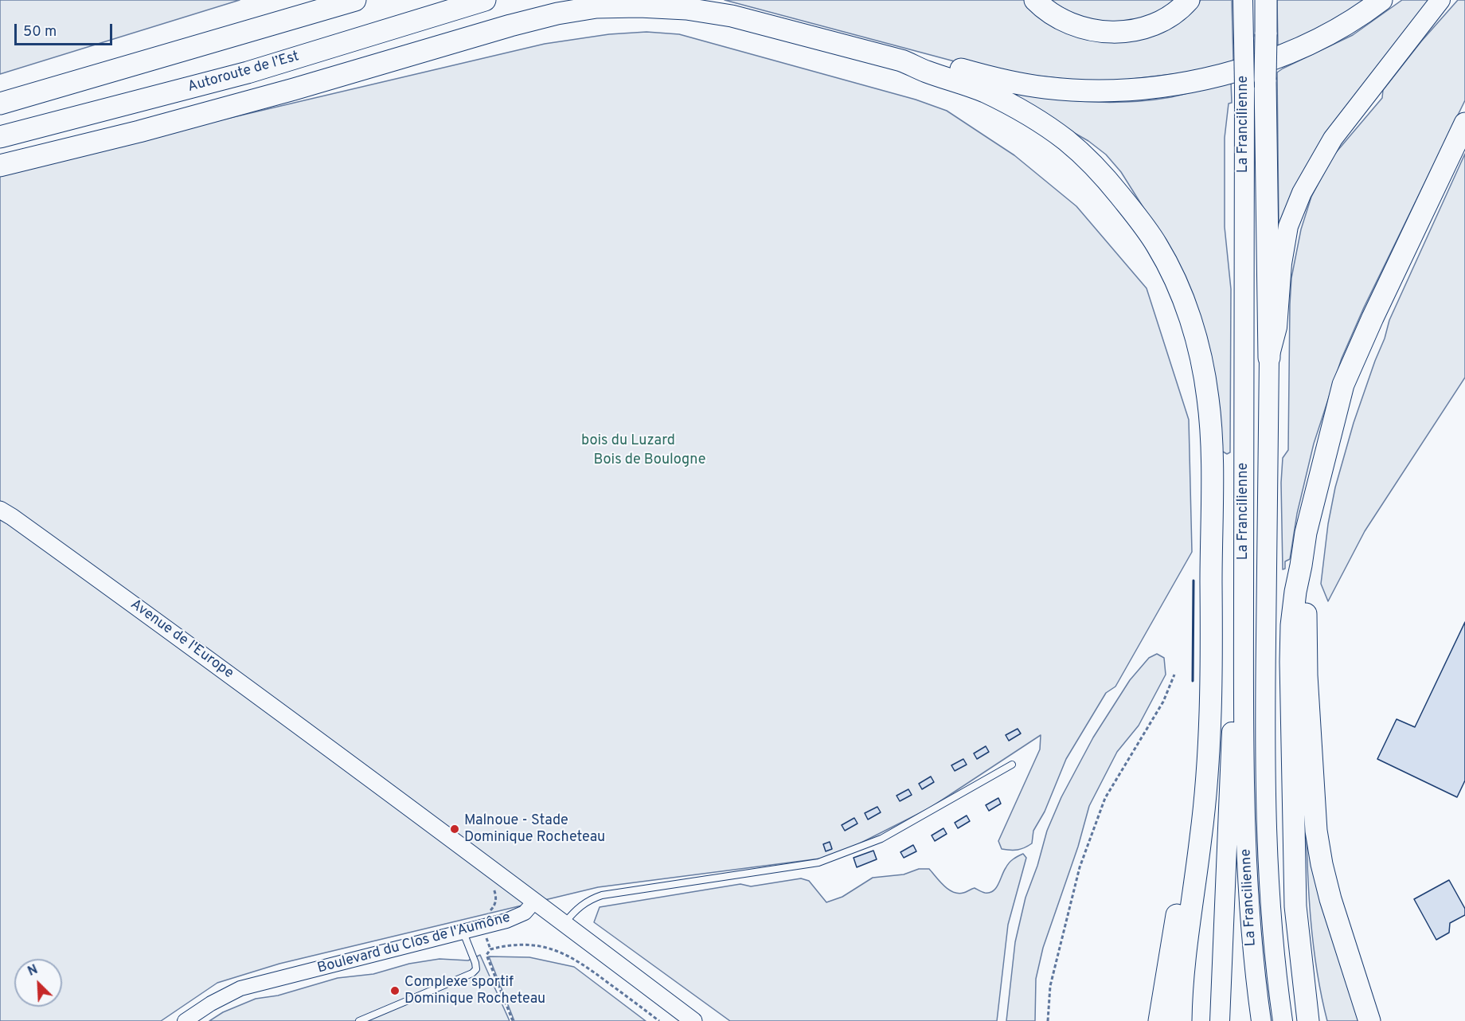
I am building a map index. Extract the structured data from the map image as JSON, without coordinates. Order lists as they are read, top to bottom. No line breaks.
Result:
{"streets":{"highway":["Autoroute de l’Est","La Francilienne"],"main road":["Avenue de l'Europe"],"street":["Boulevard du Clos de l'Aumône"]},"crossings":[["Avenue de l'Europe","Boulevard du Clos de l'Aumône"]],"parks":["bois du Luzard","Bois de Boulogne"],"places":["Malnoue - Stade Dominique Rocheteau","Complexe sportif Dominique Rocheteau"],"scale_bar":"50 m","north":"top left"}
